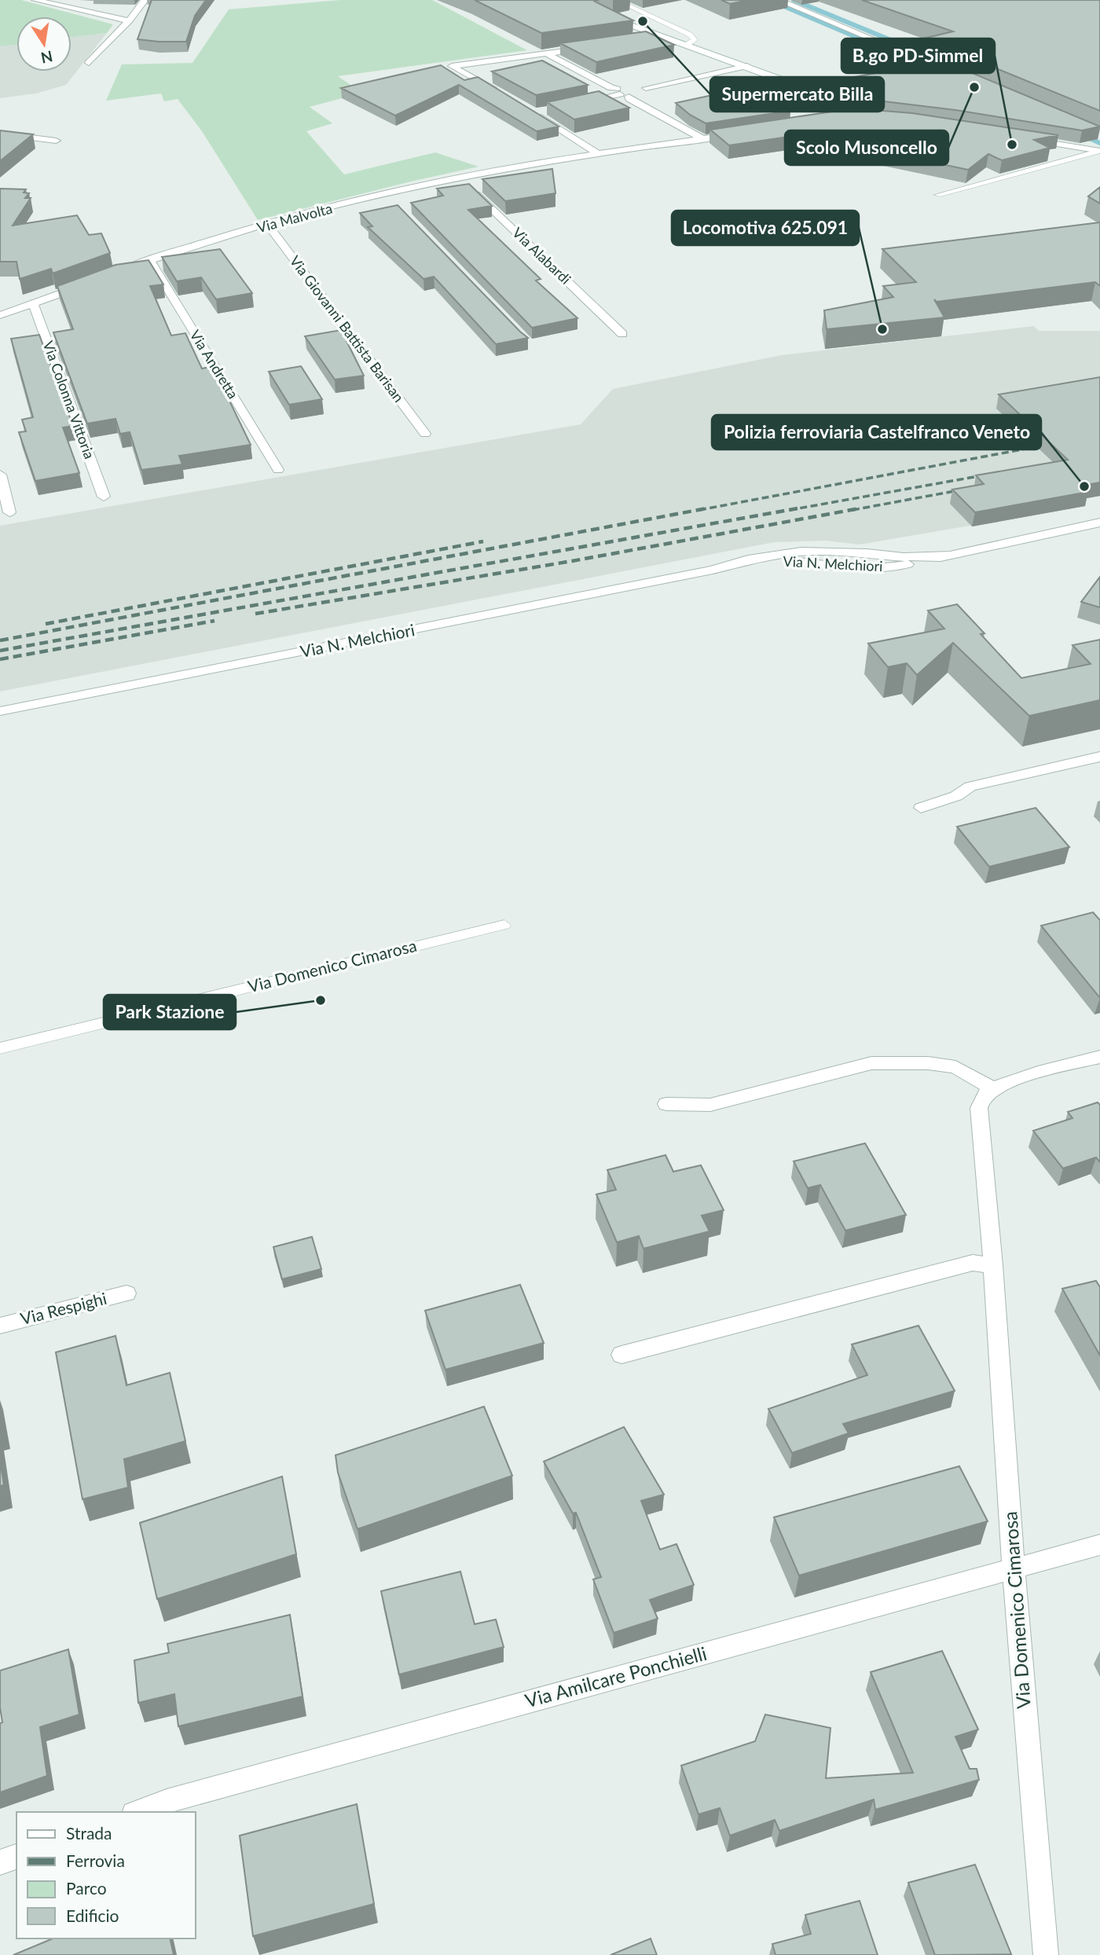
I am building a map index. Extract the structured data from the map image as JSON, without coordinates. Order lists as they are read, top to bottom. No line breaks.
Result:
{"streets":{"street":["Via Malvolta","Via Alabardi","Via Giovanni Battista Barisan","Via Andretta","Via Colonna Vittoria","Via N. Melchiori","Via Domenico Cimarosa","Via Respighi","Via Amilcare Ponchielli"]},"crossings":[["Via Malvolta","Via Alabardi"],["Via Malvolta","Via Giovanni Battista Barisan"],["Via Malvolta","Via Andretta"],["Via Domenico Cimarosa","Via Amilcare Ponchielli"]],"places":["Supermercato Billa","Scolo Musoncello","B.go PD-Simmel","Locomotiva 625.091","Polizia ferroviaria Castelfranco Veneto","Park Stazione"],"legend":["Strada","Ferrovia","Parco","Edificio"],"north":"bottom"}
